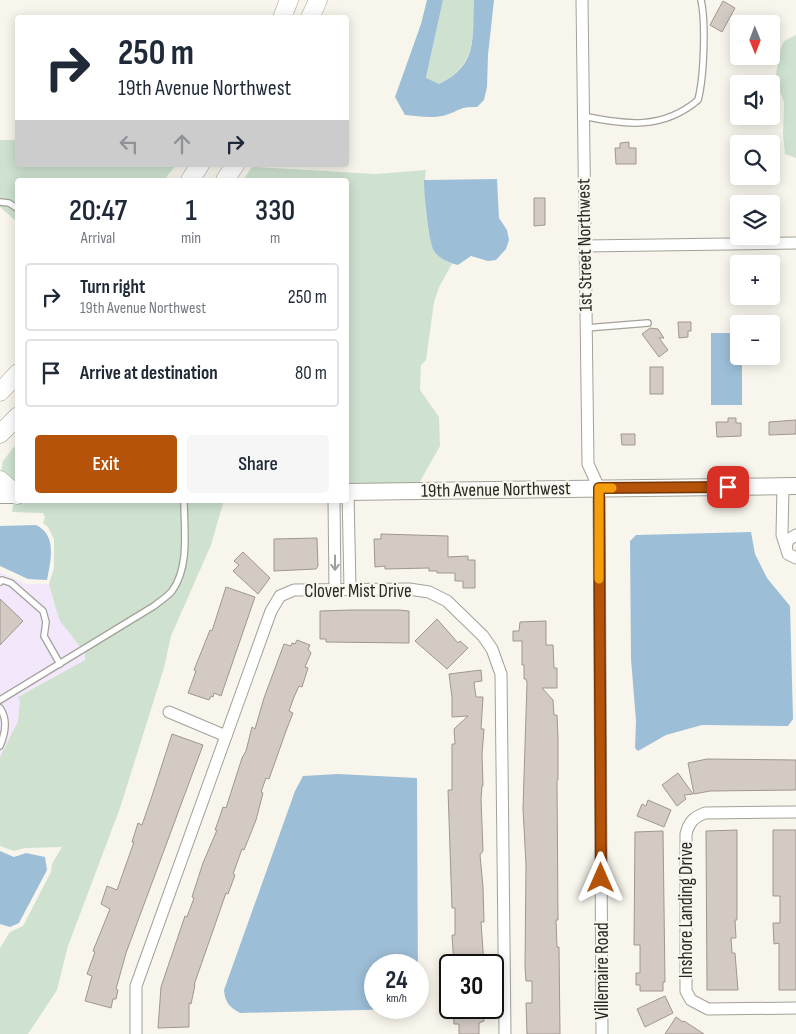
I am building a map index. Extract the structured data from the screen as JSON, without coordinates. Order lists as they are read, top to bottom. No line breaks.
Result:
{"streets":{"street":["1st Street Northwest","19th Avenue Northwest","Clover Mist Drive","Inshore Landing Drive","Villemaire Road"]},"crossings":[["1st Street Northwest","19th Avenue Northwest"],["1st Street Northwest","Villemaire Road"],["19th Avenue Northwest","Villemaire Road"]],"north":"bottom","page":{"map_buttons":["+","−"],"turn":["250 m","19th Avenue Northwest"],"eta":["20:47","Arrival","1","min","330","m"],"list":[{"name":"Turn right","note":"19th Avenue Northwest","value":"250 m"},{"name":"Arrive at destination","value":"80 m"}],"buttons":["Exit","Share"],"speed":"24 km/h","limit":"30"}}
